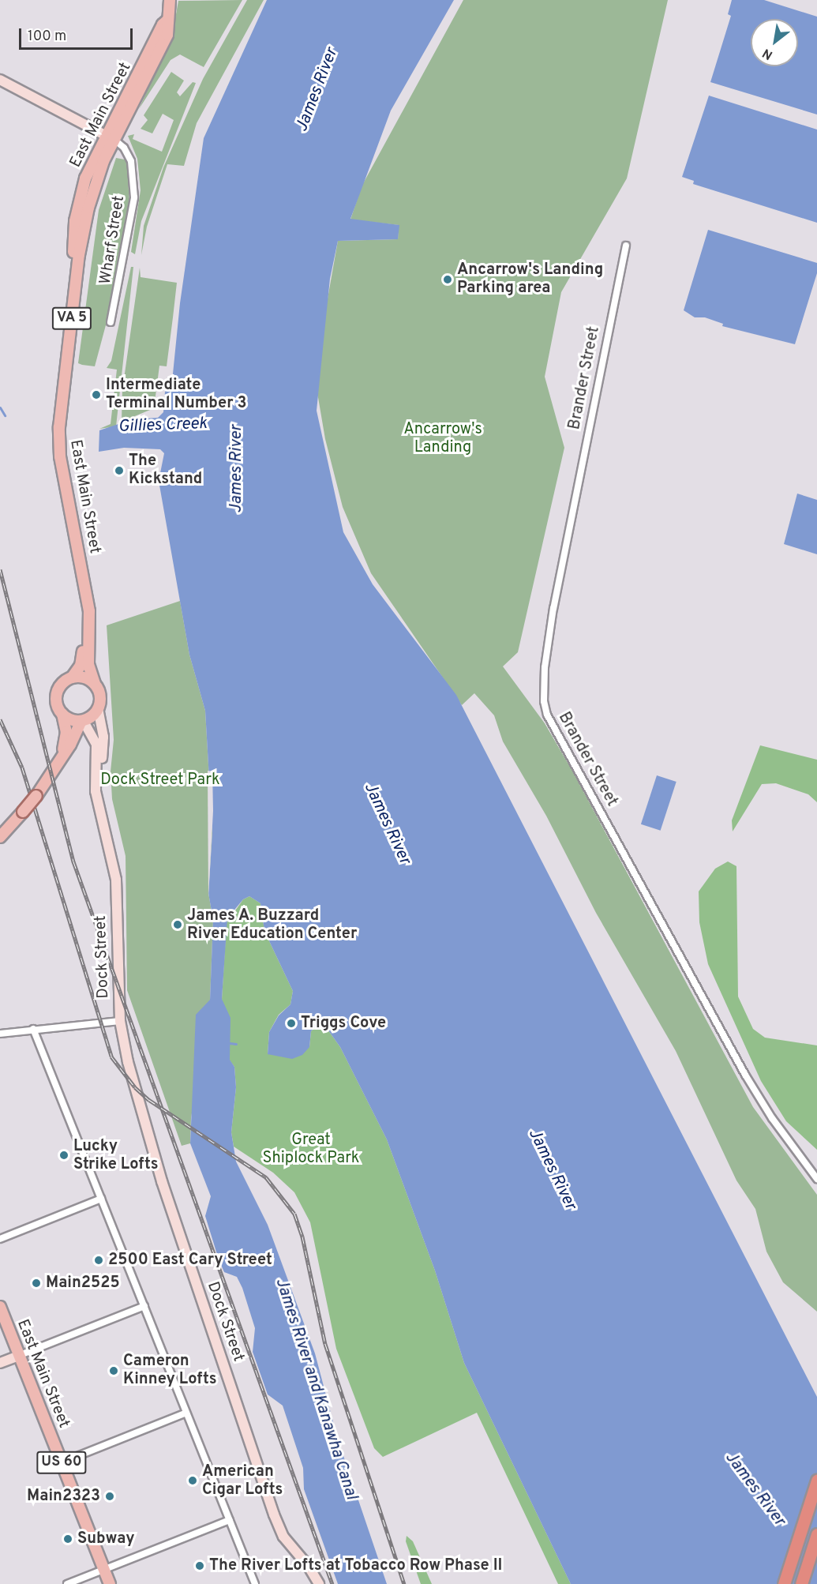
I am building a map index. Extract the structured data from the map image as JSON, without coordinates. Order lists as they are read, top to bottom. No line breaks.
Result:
{"streets":{"main road":["East Main Street","VA 5","Dock Street","US 60"],"street":["Wharf Street","Brander Street"]},"crossings":[["East Main Street","Wharf Street"],["East Main Street","VA 5"],["East Main Street","Dock Street"],["VA 5","Dock Street"]],"water":["James River","Gillies Creek","James River and Kanawha Canal"],"parks":["Ancarrow's Landing","Dock Street Park","Great Shiplock Park"],"places":["Ancarrow's Landing Parking area","Intermediate Terminal Number 3","The Kickstand","James A. Buzzard River Education Center","Triggs Cove","Lucky Strike Lofts","2500 East Cary Street","Main2525","Cameron Kinney Lofts","American Cigar Lofts","Main2323","Subway","The River Lofts at Tobacco Row Phase II"],"scale_bar":"100 m","north":"bottom left"}
